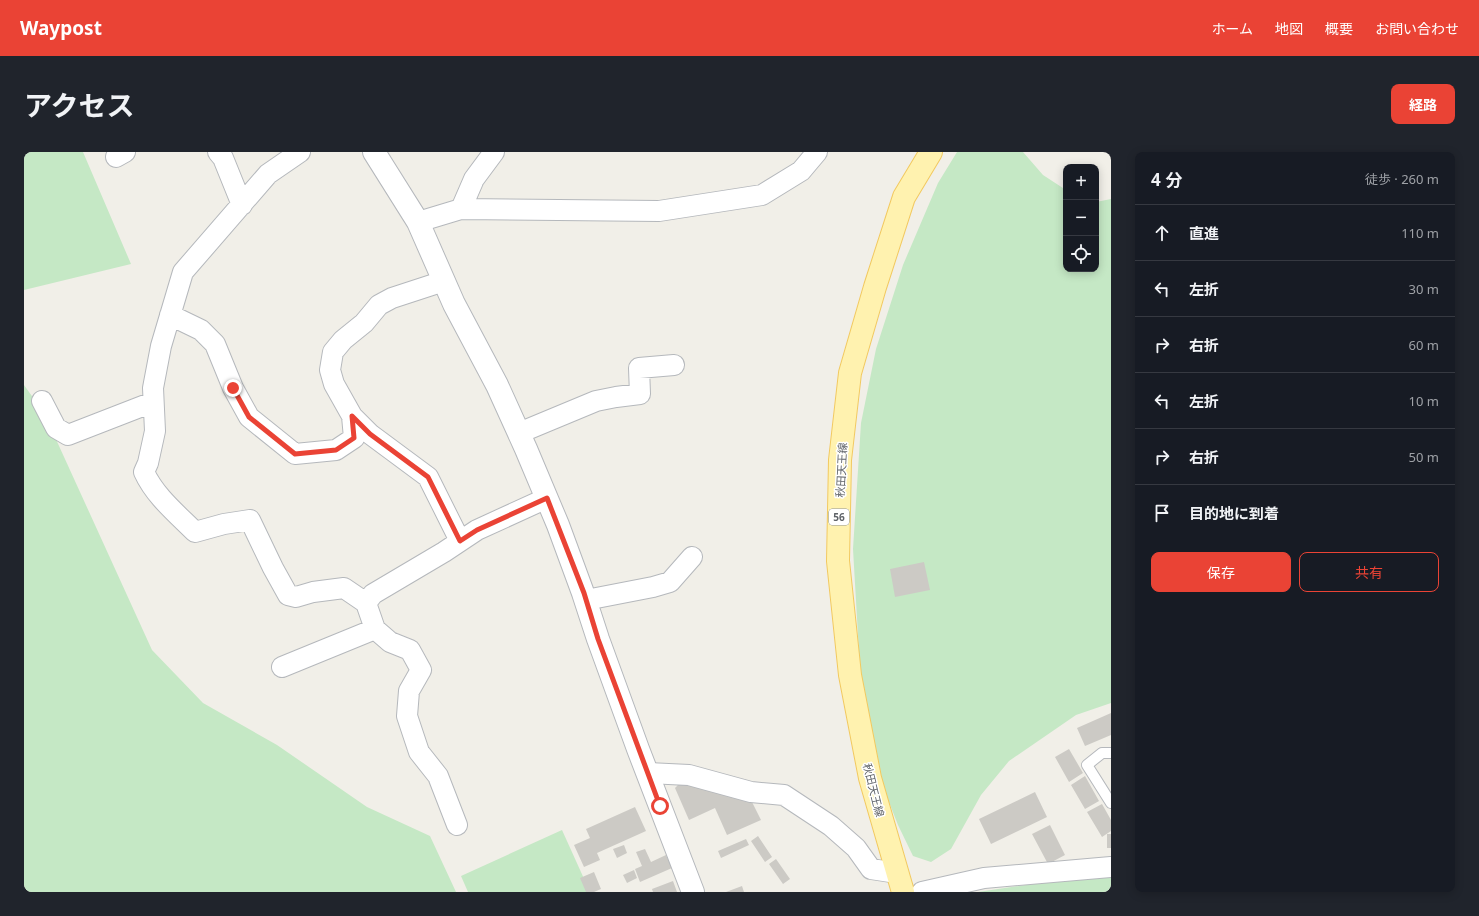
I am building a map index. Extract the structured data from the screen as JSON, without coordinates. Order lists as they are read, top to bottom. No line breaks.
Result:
{"streets":{"main road":["秋田天王線","56"]},"page":{"header":"Waypost","nav":["ホーム","地図","概要","お問い合わせ"],"title":"アクセス","buttons":["経路",["保存","共有"]],"heading":["4 分","徒歩 · 260 m"],"map_buttons":["+","−"],"list":[["直進","110 m"],["左折","30 m"],["右折","60 m"],["左折","10 m"],["右折","50 m"],"目的地に到着"]}}
